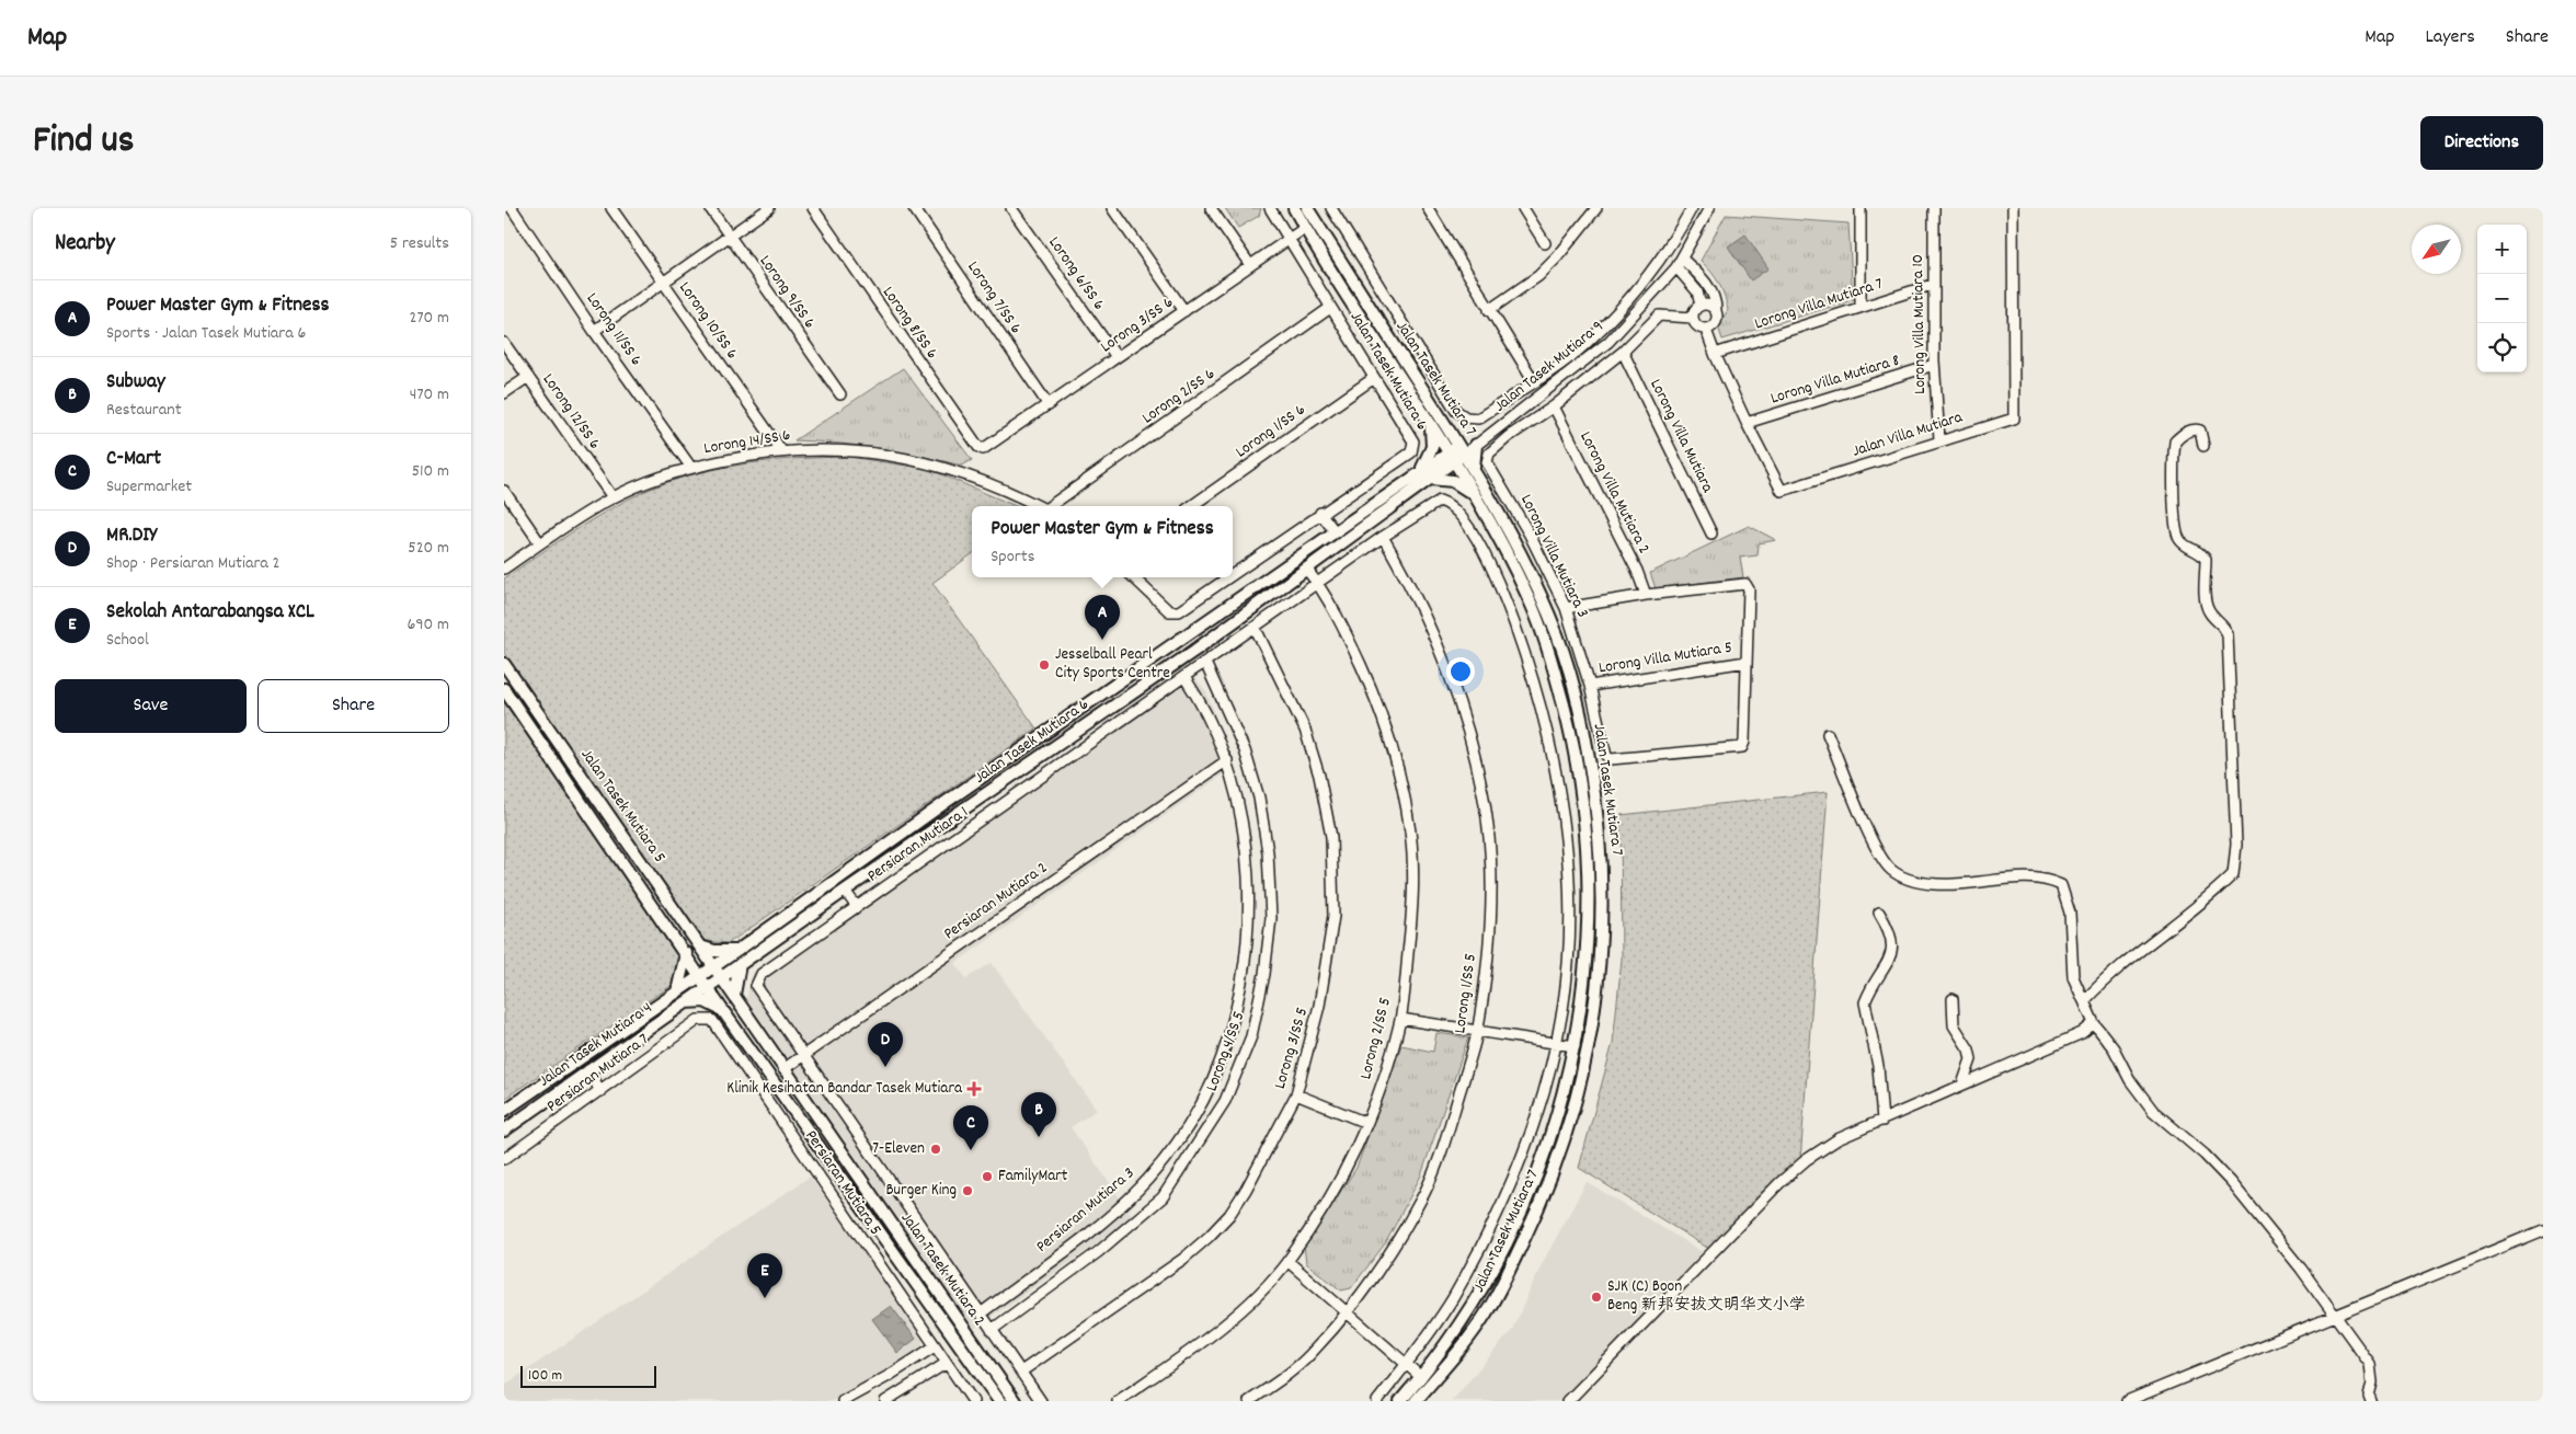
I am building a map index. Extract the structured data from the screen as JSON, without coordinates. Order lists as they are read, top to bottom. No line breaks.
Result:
{"streets":{"street":["Lorong 6/SS 6","Lorong 9/SS 6","Lorong 7/SS 6","Lorong Villa Mutiara 7","Lorong 10/SS 6","Lorong 8/SS 6","Lorong Villa Mutiara 10","Lorong 3/SS 6","Lorong 11/SS 6","Jalan Tasek Mutiara 9","Jalan Tasek Mutiara 6","Jalan Tasek Mutiara 7","Lorong Villa Mutiara 8","Lorong 2/SS 6","Lorong 12/SS 6","Lorong 1/SS 6","Jalan Villa Mutiara","Lorong Villa Mutiara","Lorong 14/SS 6","Lorong Villa Mutiara 2","Lorong Villa Mutiara 3","Lorong Villa Mutiara 5","Jalan Tasek Mutiara 5","Persiaran Mutiara 1","Persiaran Mutiara 2","Lorong 1/SS 5","Lorong 2/SS 5","Jalan Tasek Mutiara 4","Lorong 3/SS 5","Lorong 4/SS 5","Persiaran Mutiara 7","Persiaran Mutiara 5","Persiaran Mutiara 3","Jalan Tasek Mutiara 2"]},"crossings":[["Lorong 6/SS 6","Lorong 3/SS 6"],["Lorong 7/SS 6","Lorong 3/SS 6"],["Lorong Villa Mutiara 7","Lorong Villa Mutiara 10"],["Lorong Villa Mutiara 7","Jalan Villa Mutiara"],["Lorong 10/SS 6","Lorong 14/SS 6"],["Lorong 8/SS 6","Lorong 3/SS 6"],["Lorong Villa Mutiara 10","Lorong Villa Mutiara 8"],["Lorong Villa Mutiara 10","Jalan Villa Mutiara"],["Lorong 3/SS 6","Jalan Tasek Mutiara 6"],["Lorong 11/SS 6","Lorong 14/SS 6"],["Jalan Tasek Mutiara 9","Jalan Tasek Mutiara 6"],["Jalan Tasek Mutiara 9","Jalan Tasek Mutiara 7"],["Jalan Tasek Mutiara 6","Jalan Tasek Mutiara 7"],["Jalan Tasek Mutiara 6","Lorong 2/SS 6"],["Jalan Tasek Mutiara 6","Lorong 1/SS 6"],["Jalan Tasek Mutiara 6","Jalan Tasek Mutiara 5"],["Jalan Tasek Mutiara 6","Lorong 2/SS 5"],["Jalan Tasek Mutiara 6","Jalan Tasek Mutiara 4"],["Jalan Tasek Mutiara 6","Jalan Tasek Mutiara 2"],["Jalan Tasek Mutiara 7","Persiaran Mutiara 1"],["Jalan Tasek Mutiara 7","Lorong 1/SS 5"],["Jalan Tasek Mutiara 7","Lorong 2/SS 5"],["Jalan Tasek Mutiara 7","Lorong 3/SS 5"],["Jalan Tasek Mutiara 7","Lorong 4/SS 5"],["Jalan Tasek Mutiara 7","Persiaran Mutiara 3"],["Lorong Villa Mutiara 8","Jalan Villa Mutiara"],["Lorong 12/SS 6","Lorong 14/SS 6"],["Lorong Villa Mutiara 2","Lorong Villa Mutiara 3"],["Lorong Villa Mutiara 3","Lorong Villa Mutiara 5"],["Jalan Tasek Mutiara 5","Jalan Tasek Mutiara 4"],["Jalan Tasek Mutiara 5","Jalan Tasek Mutiara 2"],["Persiaran Mutiara 1","Persiaran Mutiara 2"],["Persiaran Mutiara 1","Persiaran Mutiara 3"],["Persiaran Mutiara 2","Persiaran Mutiara 3"],["Persiaran Mutiara 2","Jalan Tasek Mutiara 2"],["Jalan Tasek Mutiara 4","Jalan Tasek Mutiara 2"],["Persiaran Mutiara 7","Persiaran Mutiara 5"]],"places":{"other":["Jesselball Pearl City Sports Centre","7-Eleven","FamilyMart","Burger King","SJK (C) Boon Beng 新邦安拔文明华文小学"],"health":["Klinik Kesihatan Bandar Tasek Mutiara"]},"scale_bar":"100 m","north":"bottom left","page":{"header":"Map","nav":["Map","Layers","Share"],"title":"Find us","buttons":["Directions",["Save","Share"]],"heading":["Nearby","5 results"],"map_buttons":["+","−"],"list":[{"mark":"A","name":"Power Master Gym & Fitness","note":"Sports · Jalan Tasek Mutiara 6","value":"270 m"},{"mark":"B","name":"Subway","note":"Restaurant","value":"470 m"},{"mark":"C","name":"C-Mart","note":"Supermarket","value":"510 m"},{"mark":"D","name":"MR.DIY","note":"Shop · Persiaran Mutiara 2","value":"520 m"},{"mark":"E","name":"Sekolah Antarabangsa XCL","note":"School","value":"690 m"}],"popup":["Power Master Gym & Fitness","Sports"],"pins":["A","D","B","C","E"],"scale":"100 m"}}
